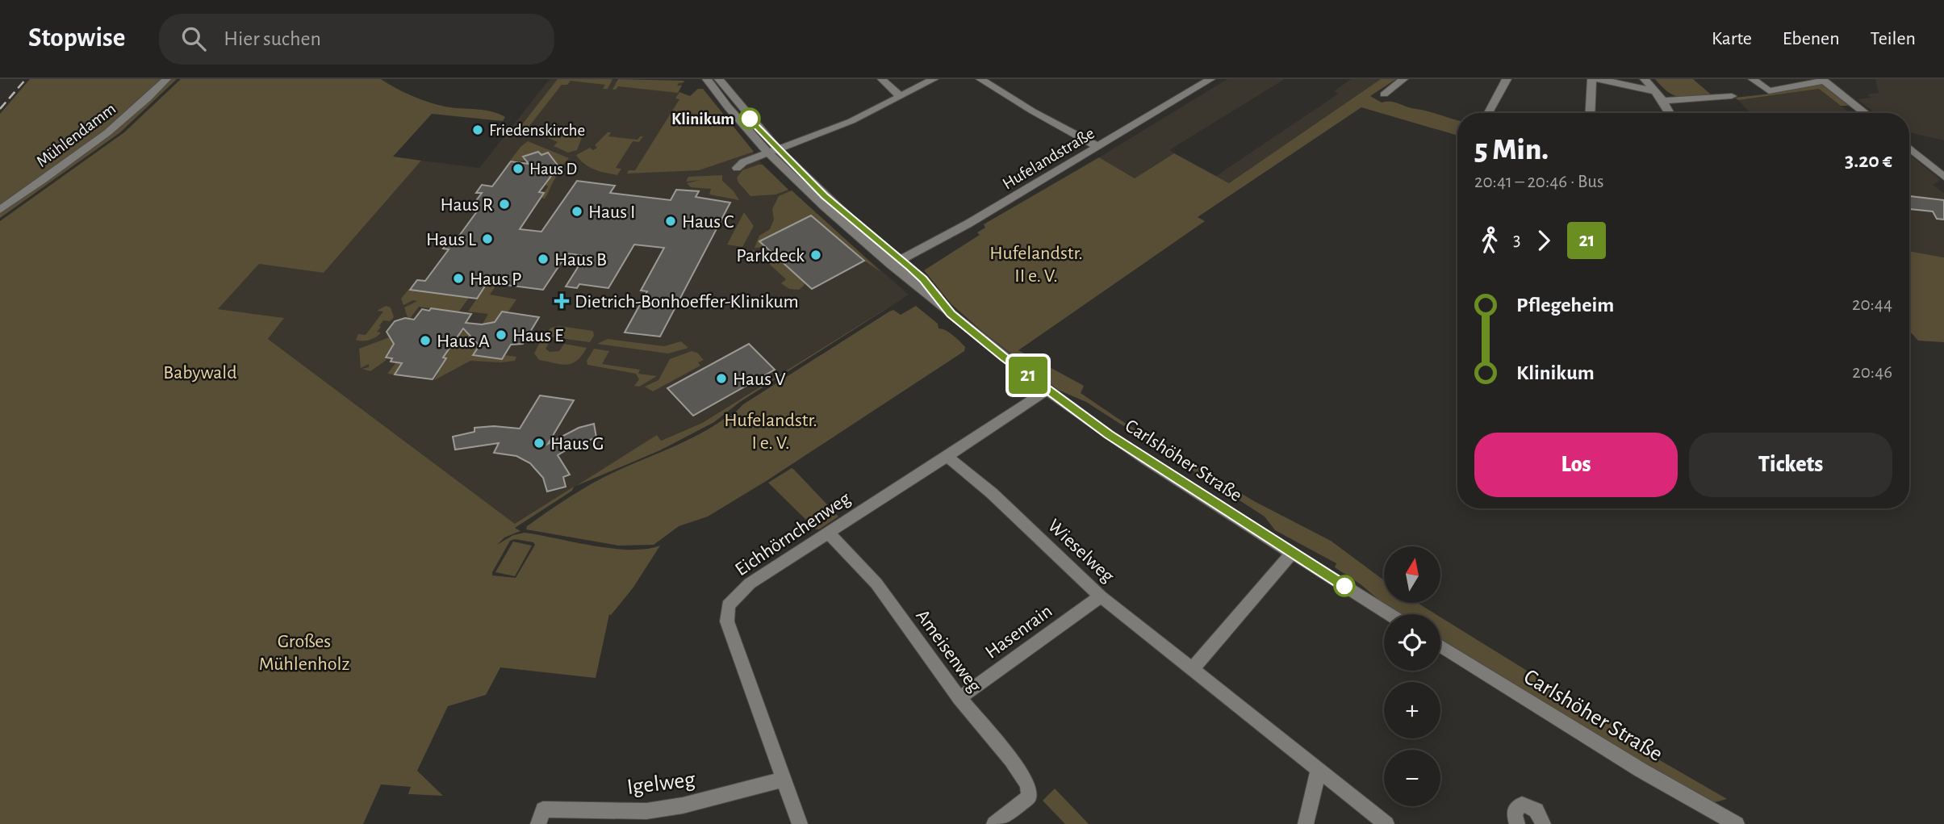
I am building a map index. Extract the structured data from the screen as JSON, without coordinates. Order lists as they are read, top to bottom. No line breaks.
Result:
{"streets":{"street":["Mühlendamm","Hufelandstraße","Carlshöher Straße","Eichhörnchenweg","Wieselweg","Hasenrain","Ameisenweg","Igelweg"]},"crossings":[["Hufelandstraße","Carlshöher Straße"],["Carlshöher Straße","Eichhörnchenweg"],["Eichhörnchenweg","Wieselweg"],["Eichhörnchenweg","Ameisenweg"],["Eichhörnchenweg","Igelweg"],["Wieselweg","Hasenrain"],["Hasenrain","Ameisenweg"]],"parks":["Hufelandstr. II e. V.","Babywald","Hufelandstr. I e. V.","Großes Mühlenholz"],"places":{"other":["Klinikum","Friedenskirche","Haus D","Haus R","Haus I","Haus C","Haus L","Parkdeck","Haus B","Haus P","Haus E","Haus A","Haus V","Haus G"],"health":["Dietrich-Bonhoeffer-Klinikum"]},"lines":["bus line 21"],"north":"top","page":{"header":"Stopwise","search":"Hier suchen","nav":["Karte","Ebenen","Teilen"],"on_map":"21","heading":["5 Min.","20:41 – 20:46 · Bus","3.20 €"],"legs":["3","21"],"list":[{"name":"Pflegeheim","value":"20:44"},{"name":"Klinikum","value":"20:46"}],"buttons":["Los","Tickets"],"map_buttons":["+","−"]}}
